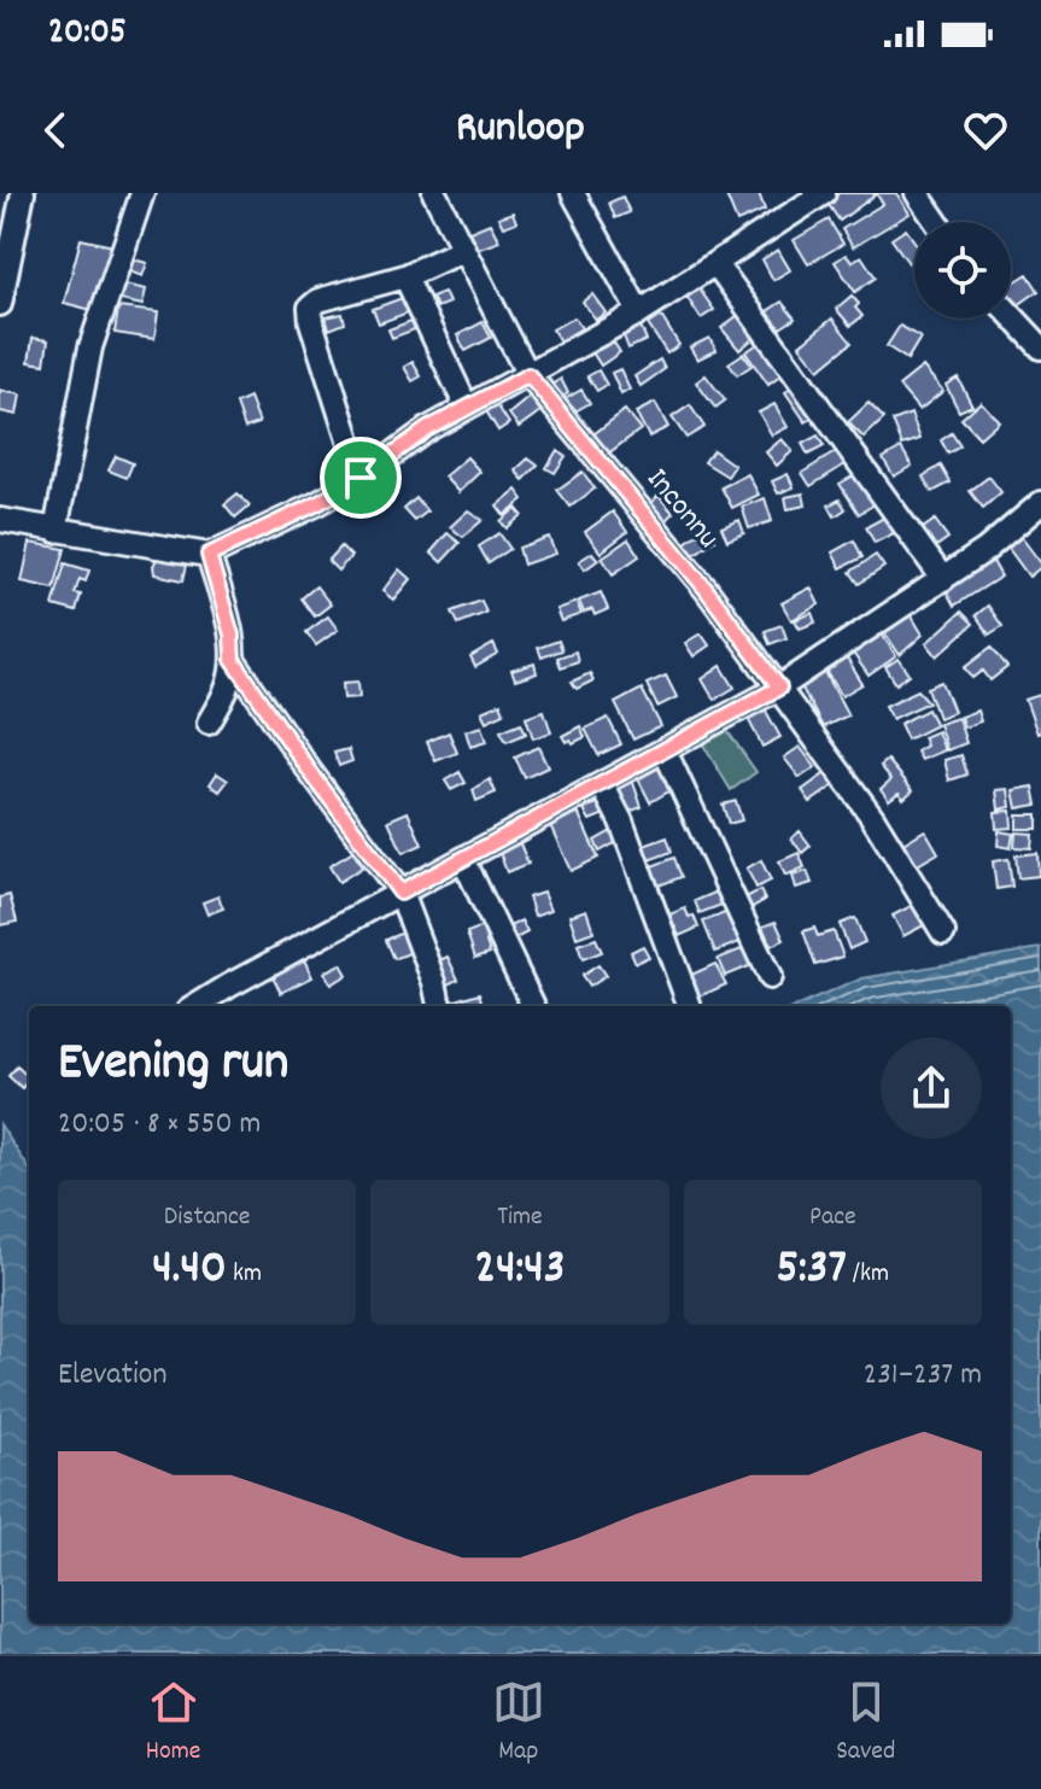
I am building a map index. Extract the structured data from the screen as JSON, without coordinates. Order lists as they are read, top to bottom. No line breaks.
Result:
{"streets":{"street":["Inconnu"]},"page":{"status":"20:05","header":"Runloop","heading":["Evening run","20:05 · 8 × 550 m"],"stats":[["Distance","4.40 km"],["Time","24:43"],["Pace","5:37 /km"]],"chart":["Elevation","231–237 m"],"tabs":["Home","Map","Saved"]}}
